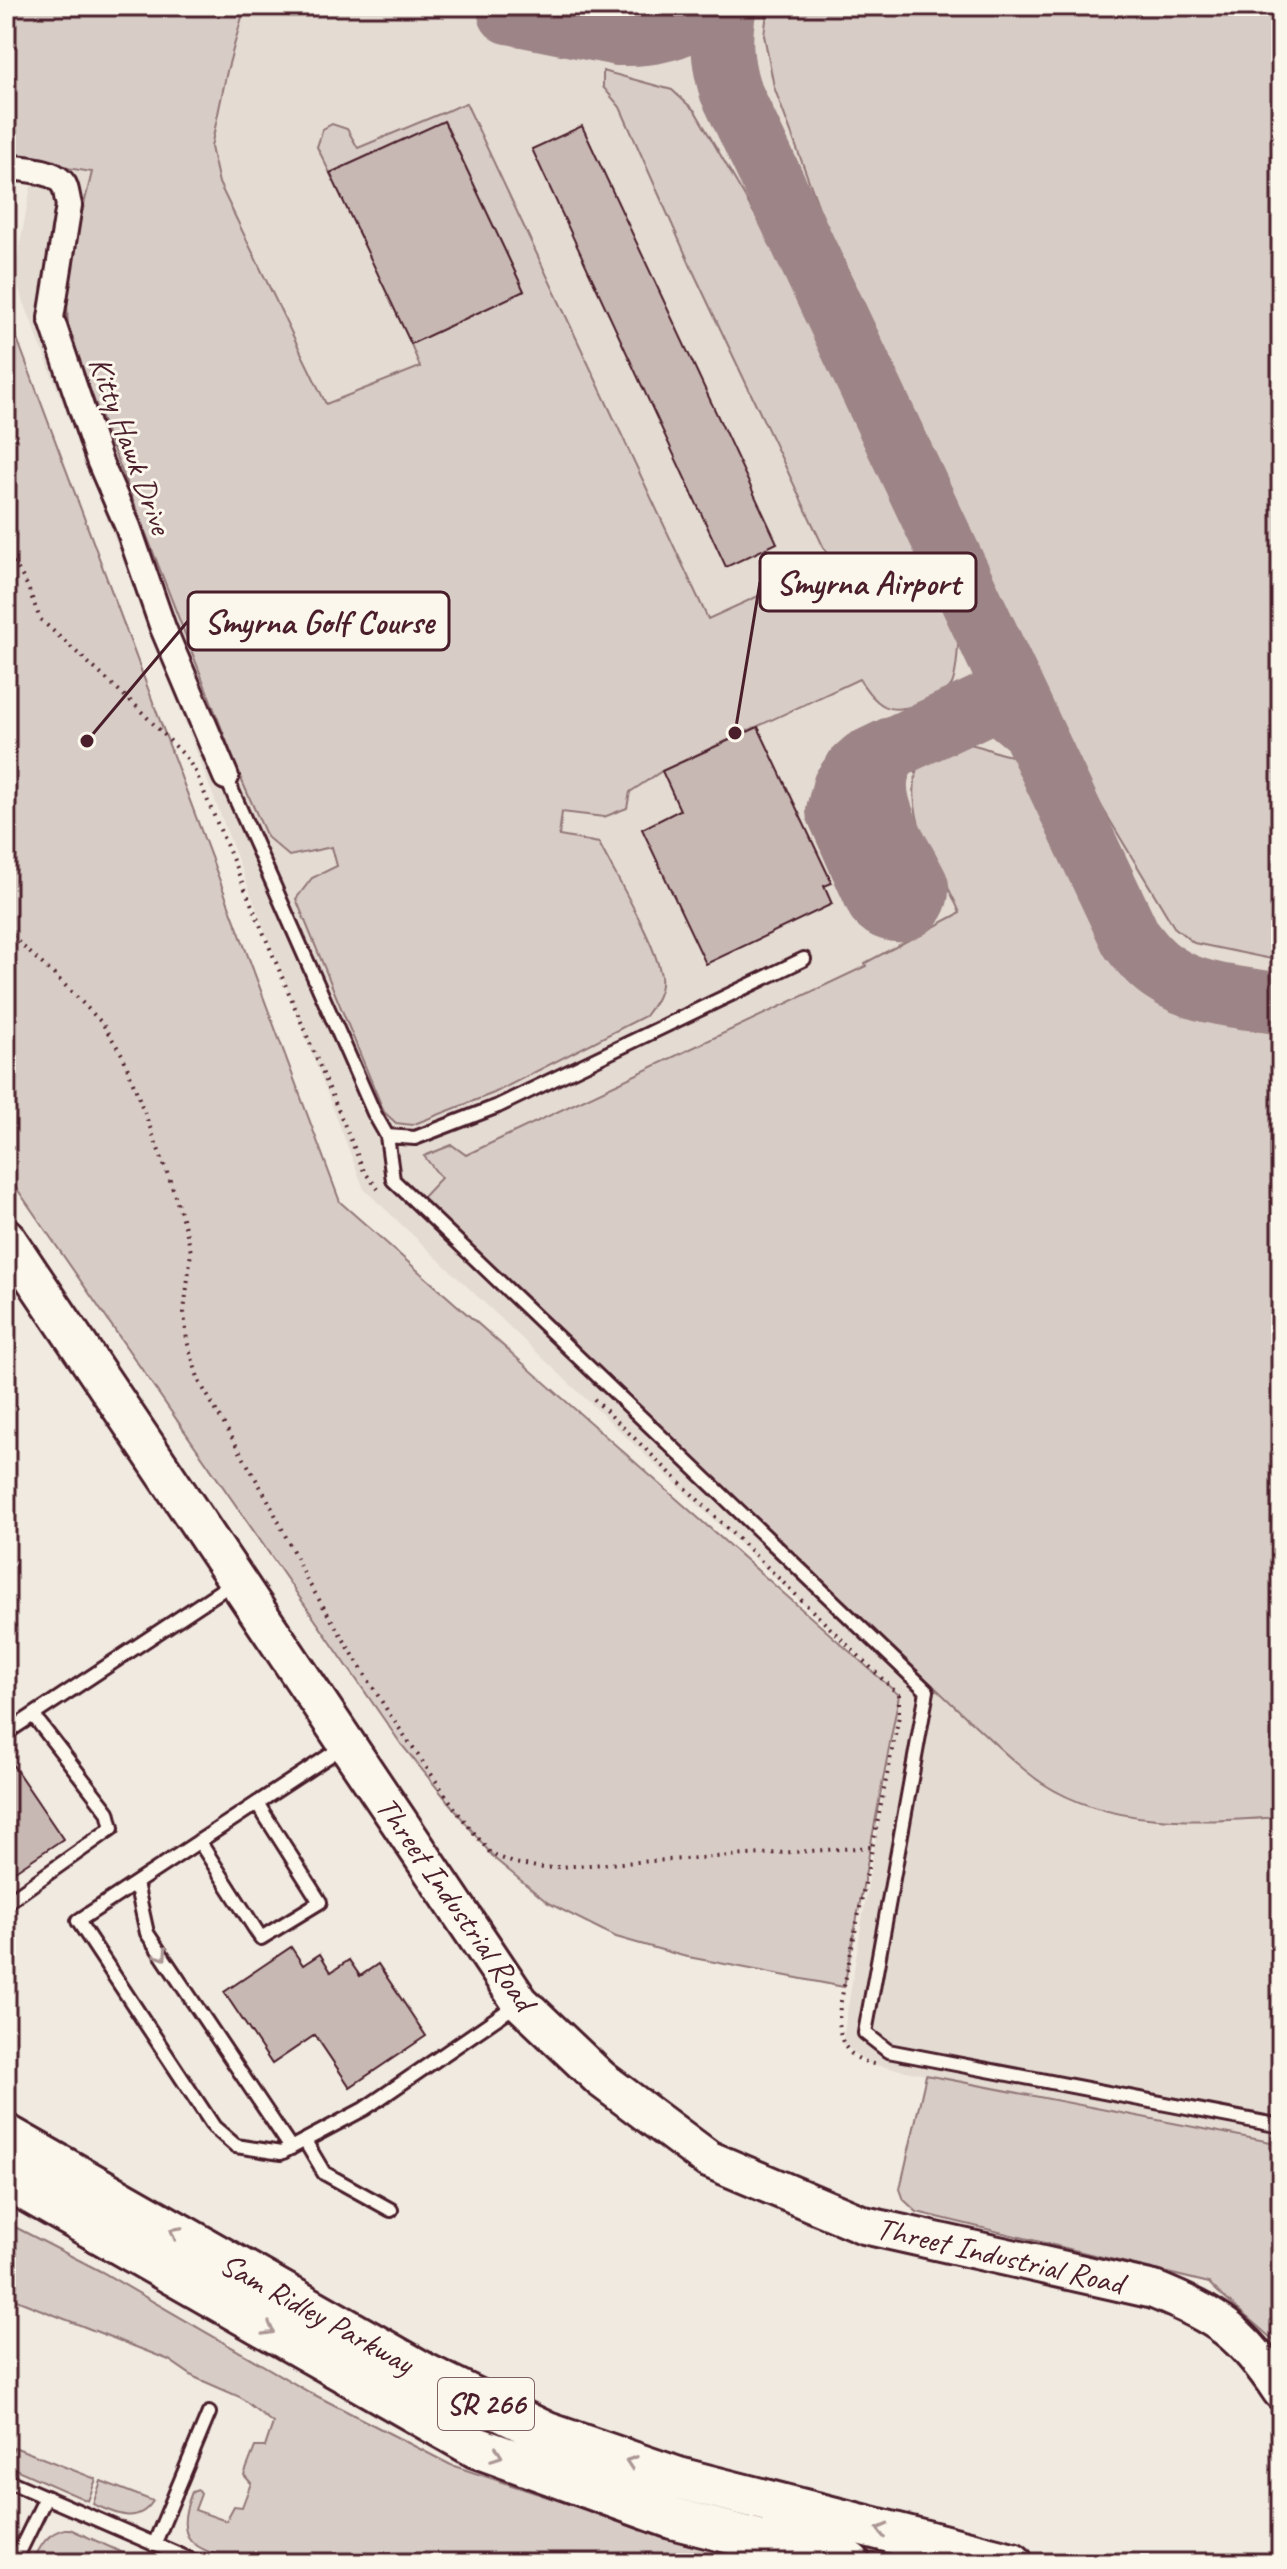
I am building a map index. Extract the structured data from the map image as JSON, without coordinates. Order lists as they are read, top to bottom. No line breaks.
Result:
{"streets":{"main road":["Sam Ridley Parkway","SR 266"],"street":["Kitty Hawk Drive","Threet Industrial Road"]},"places":["Smyrna Airport","Smyrna Golf Course"]}
